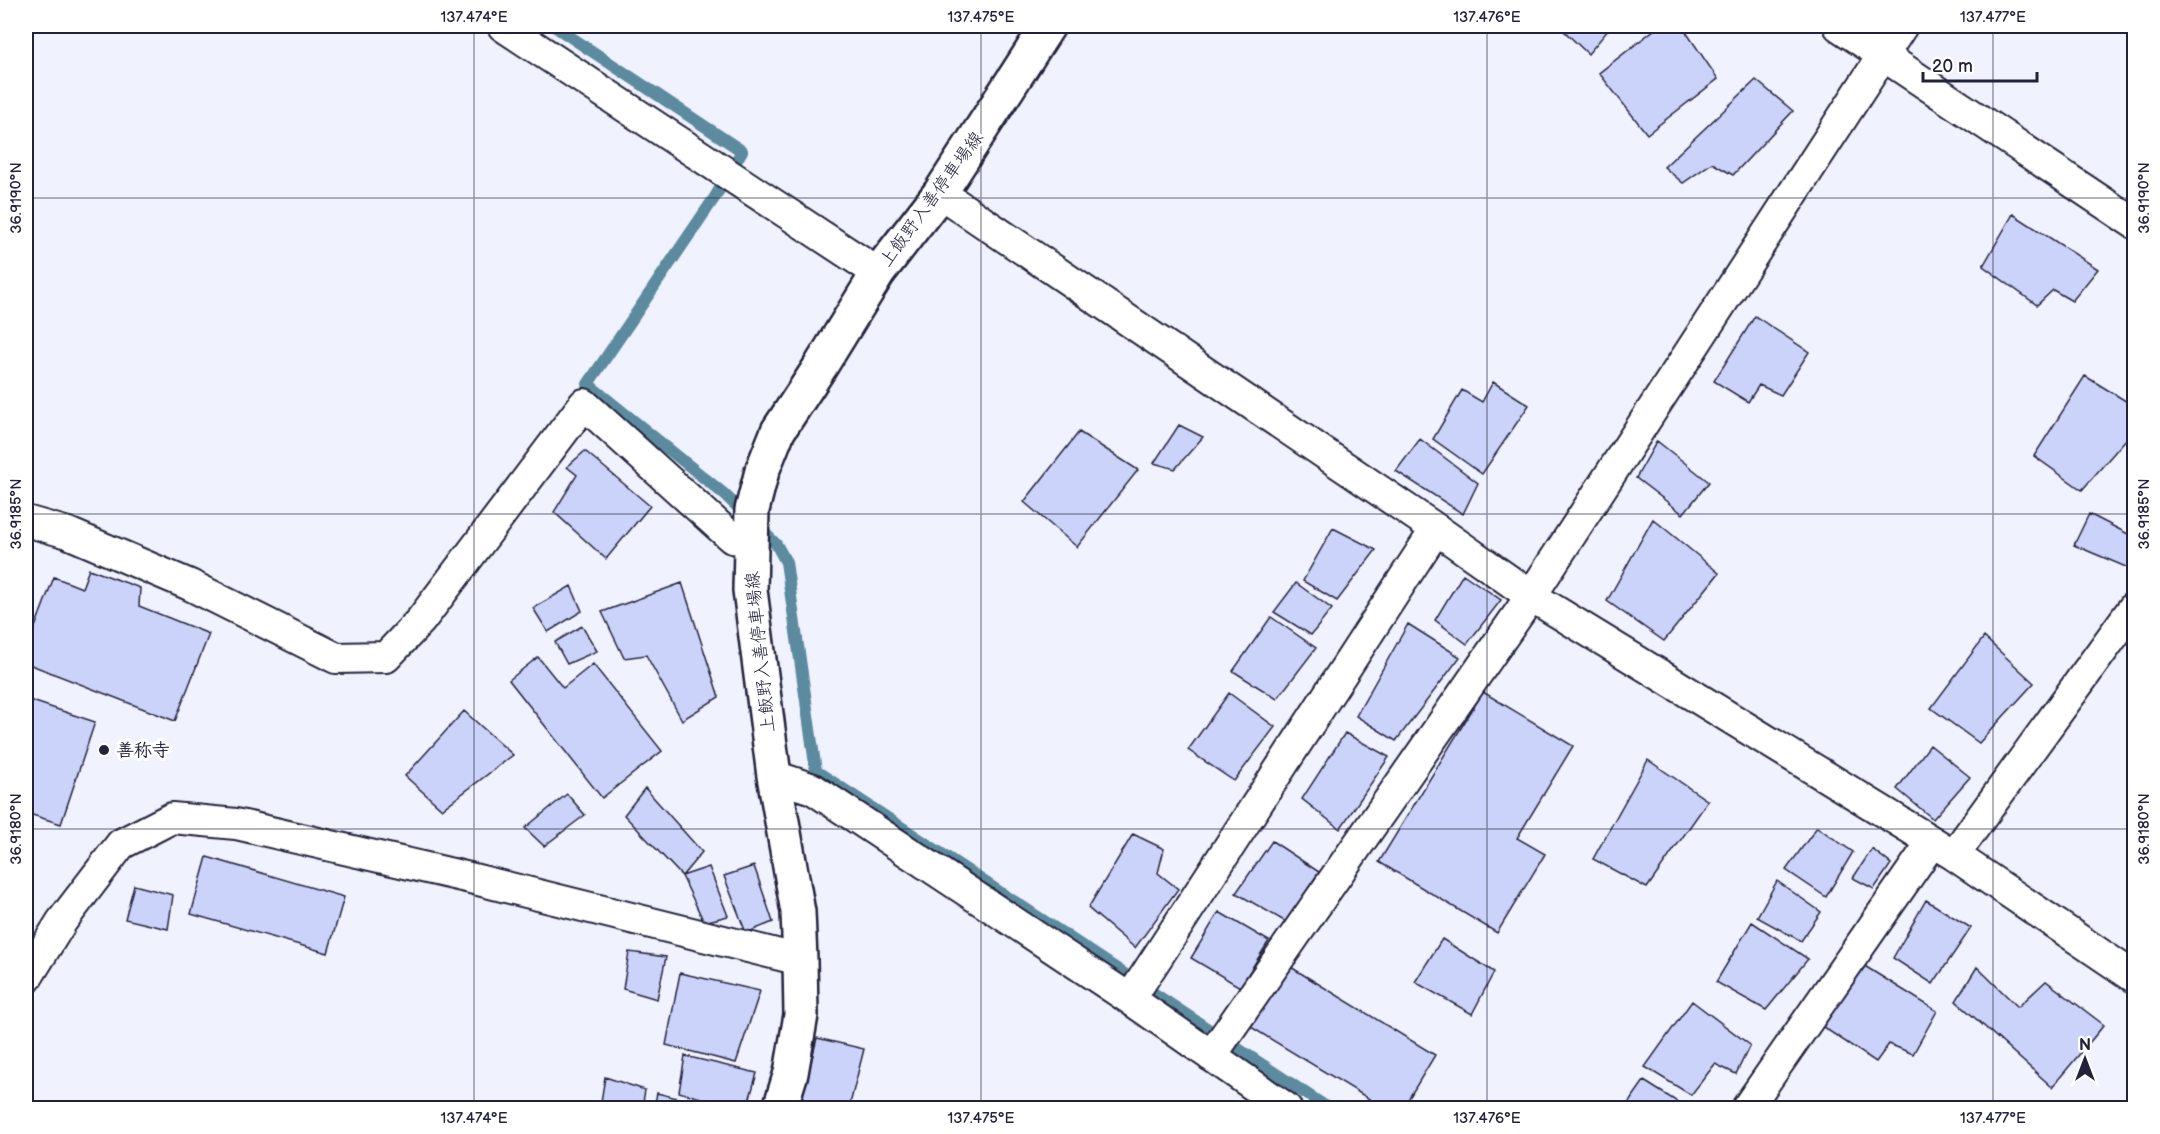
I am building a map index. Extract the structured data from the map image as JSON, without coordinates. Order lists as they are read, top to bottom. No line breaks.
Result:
{"streets":{"main road":["上飯野入善停車場線"]},"places":["善称寺"],"scale_bar":"20 m","north":"top","coordinates":["137.474°E","137.475°E","137.476°E","137.477°E","36.9190°N","36.9185°N","36.9180°N"]}
